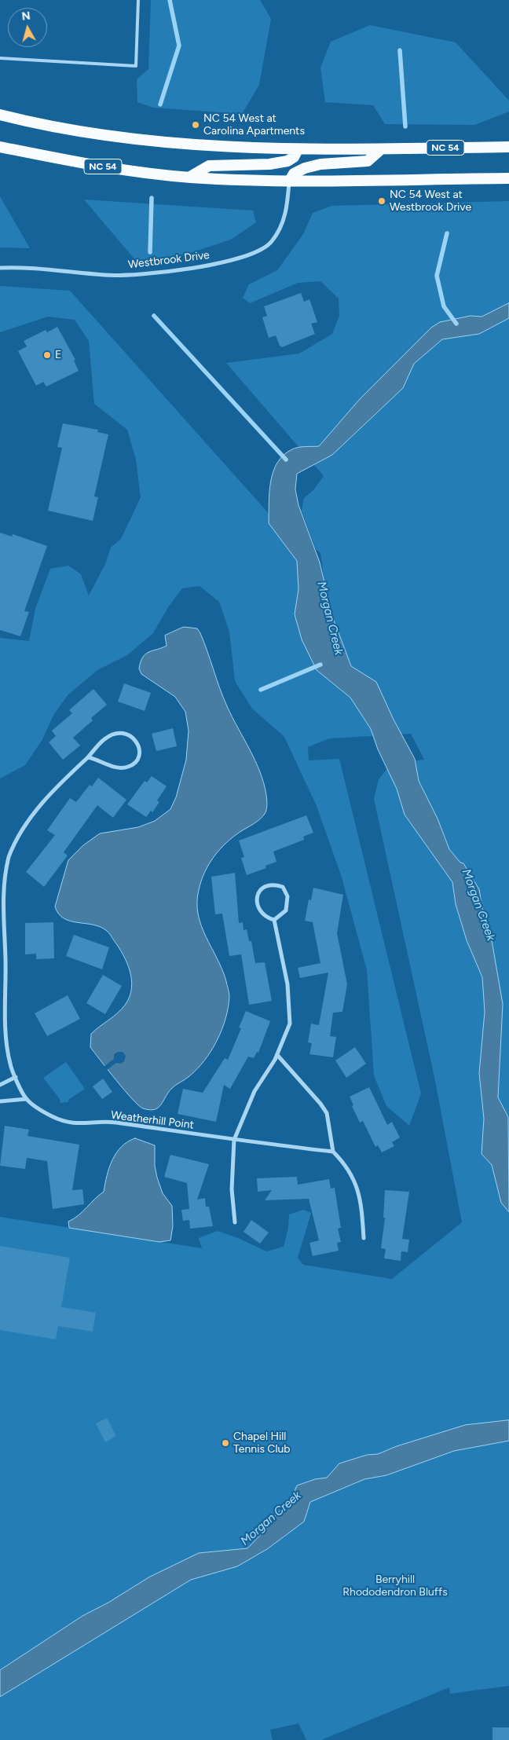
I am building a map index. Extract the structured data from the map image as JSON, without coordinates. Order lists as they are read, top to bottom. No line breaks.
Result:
{"streets":{"highway":["NC 54"],"street":["Westbrook Drive","Weatherhill Point"]},"crossings":[["NC 54","Westbrook Drive"]],"water":["Morgan Creek"],"parks":["Berryhill Rhododendron Bluffs"],"places":["NC 54 West at Carolina Apartments","NC 54 West at Westbrook Drive","E","Chapel Hill Tennis Club"],"north":"top"}
